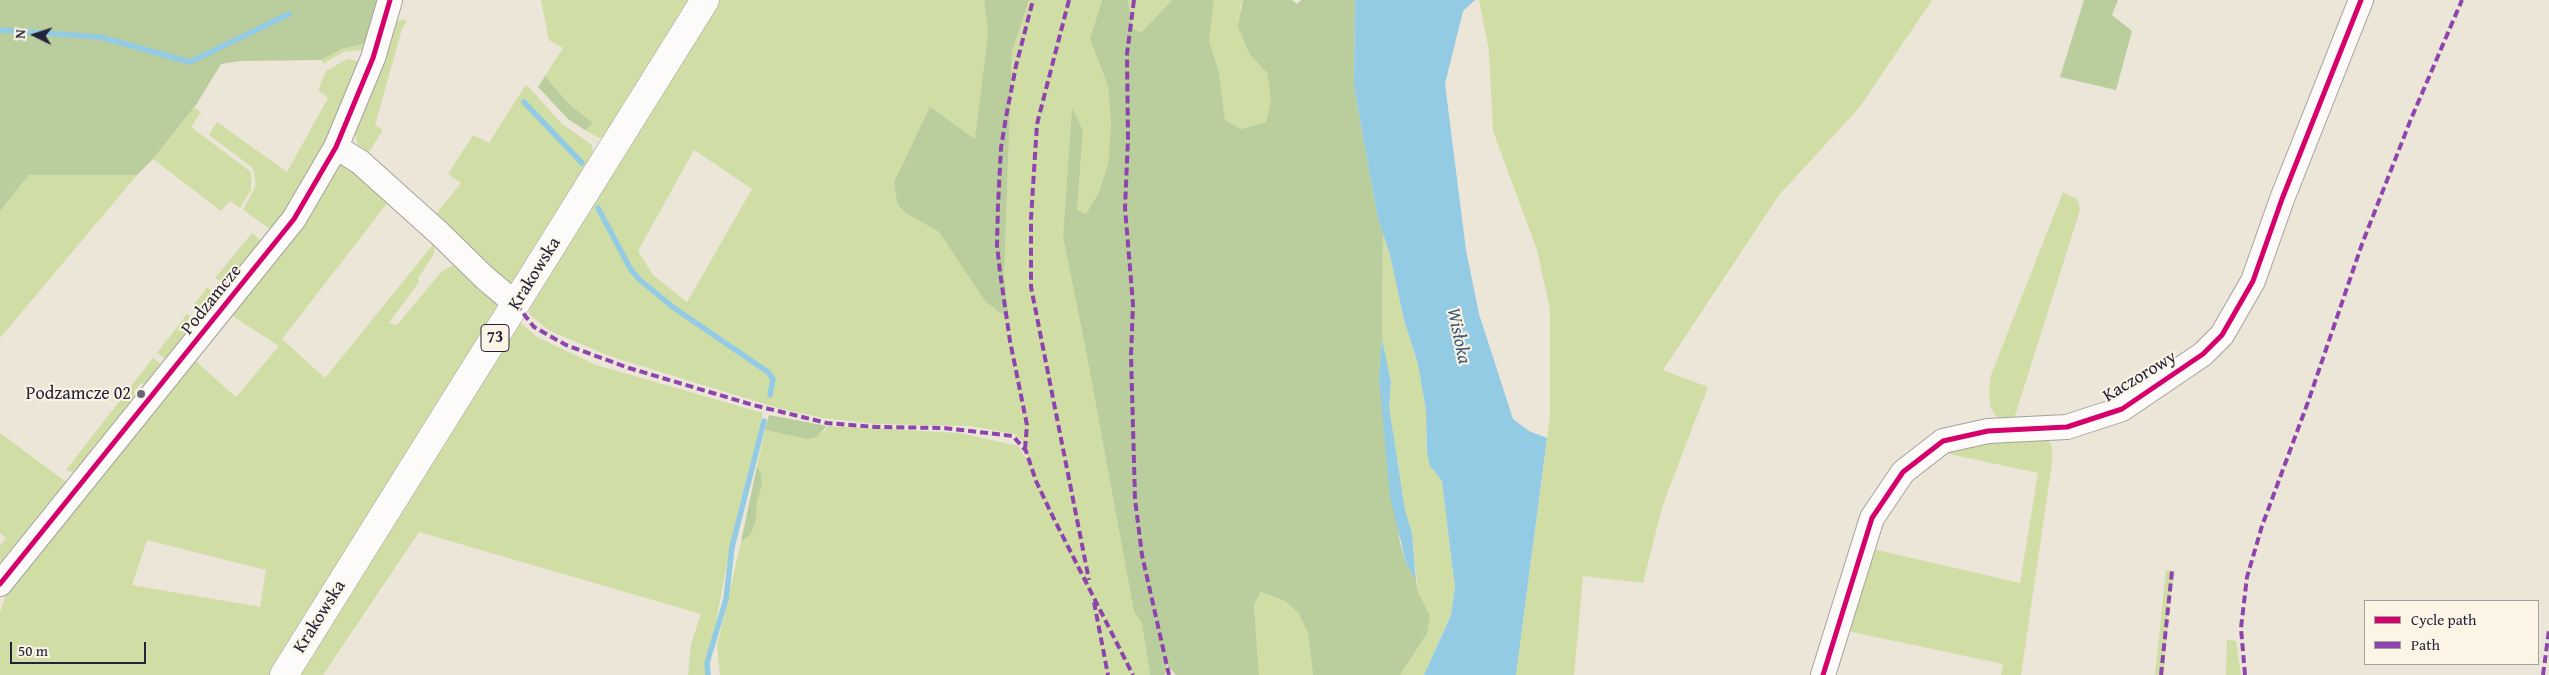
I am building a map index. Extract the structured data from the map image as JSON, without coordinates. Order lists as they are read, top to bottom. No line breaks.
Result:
{"streets":{"main road":["Krakowska","73"],"street":["Podzamcze","Kaczorowy"]},"water":["Wisłoka"],"places":["Podzamcze 02"],"legend":["Cycle path","Path"],"scale_bar":"50 m","north":"left"}
